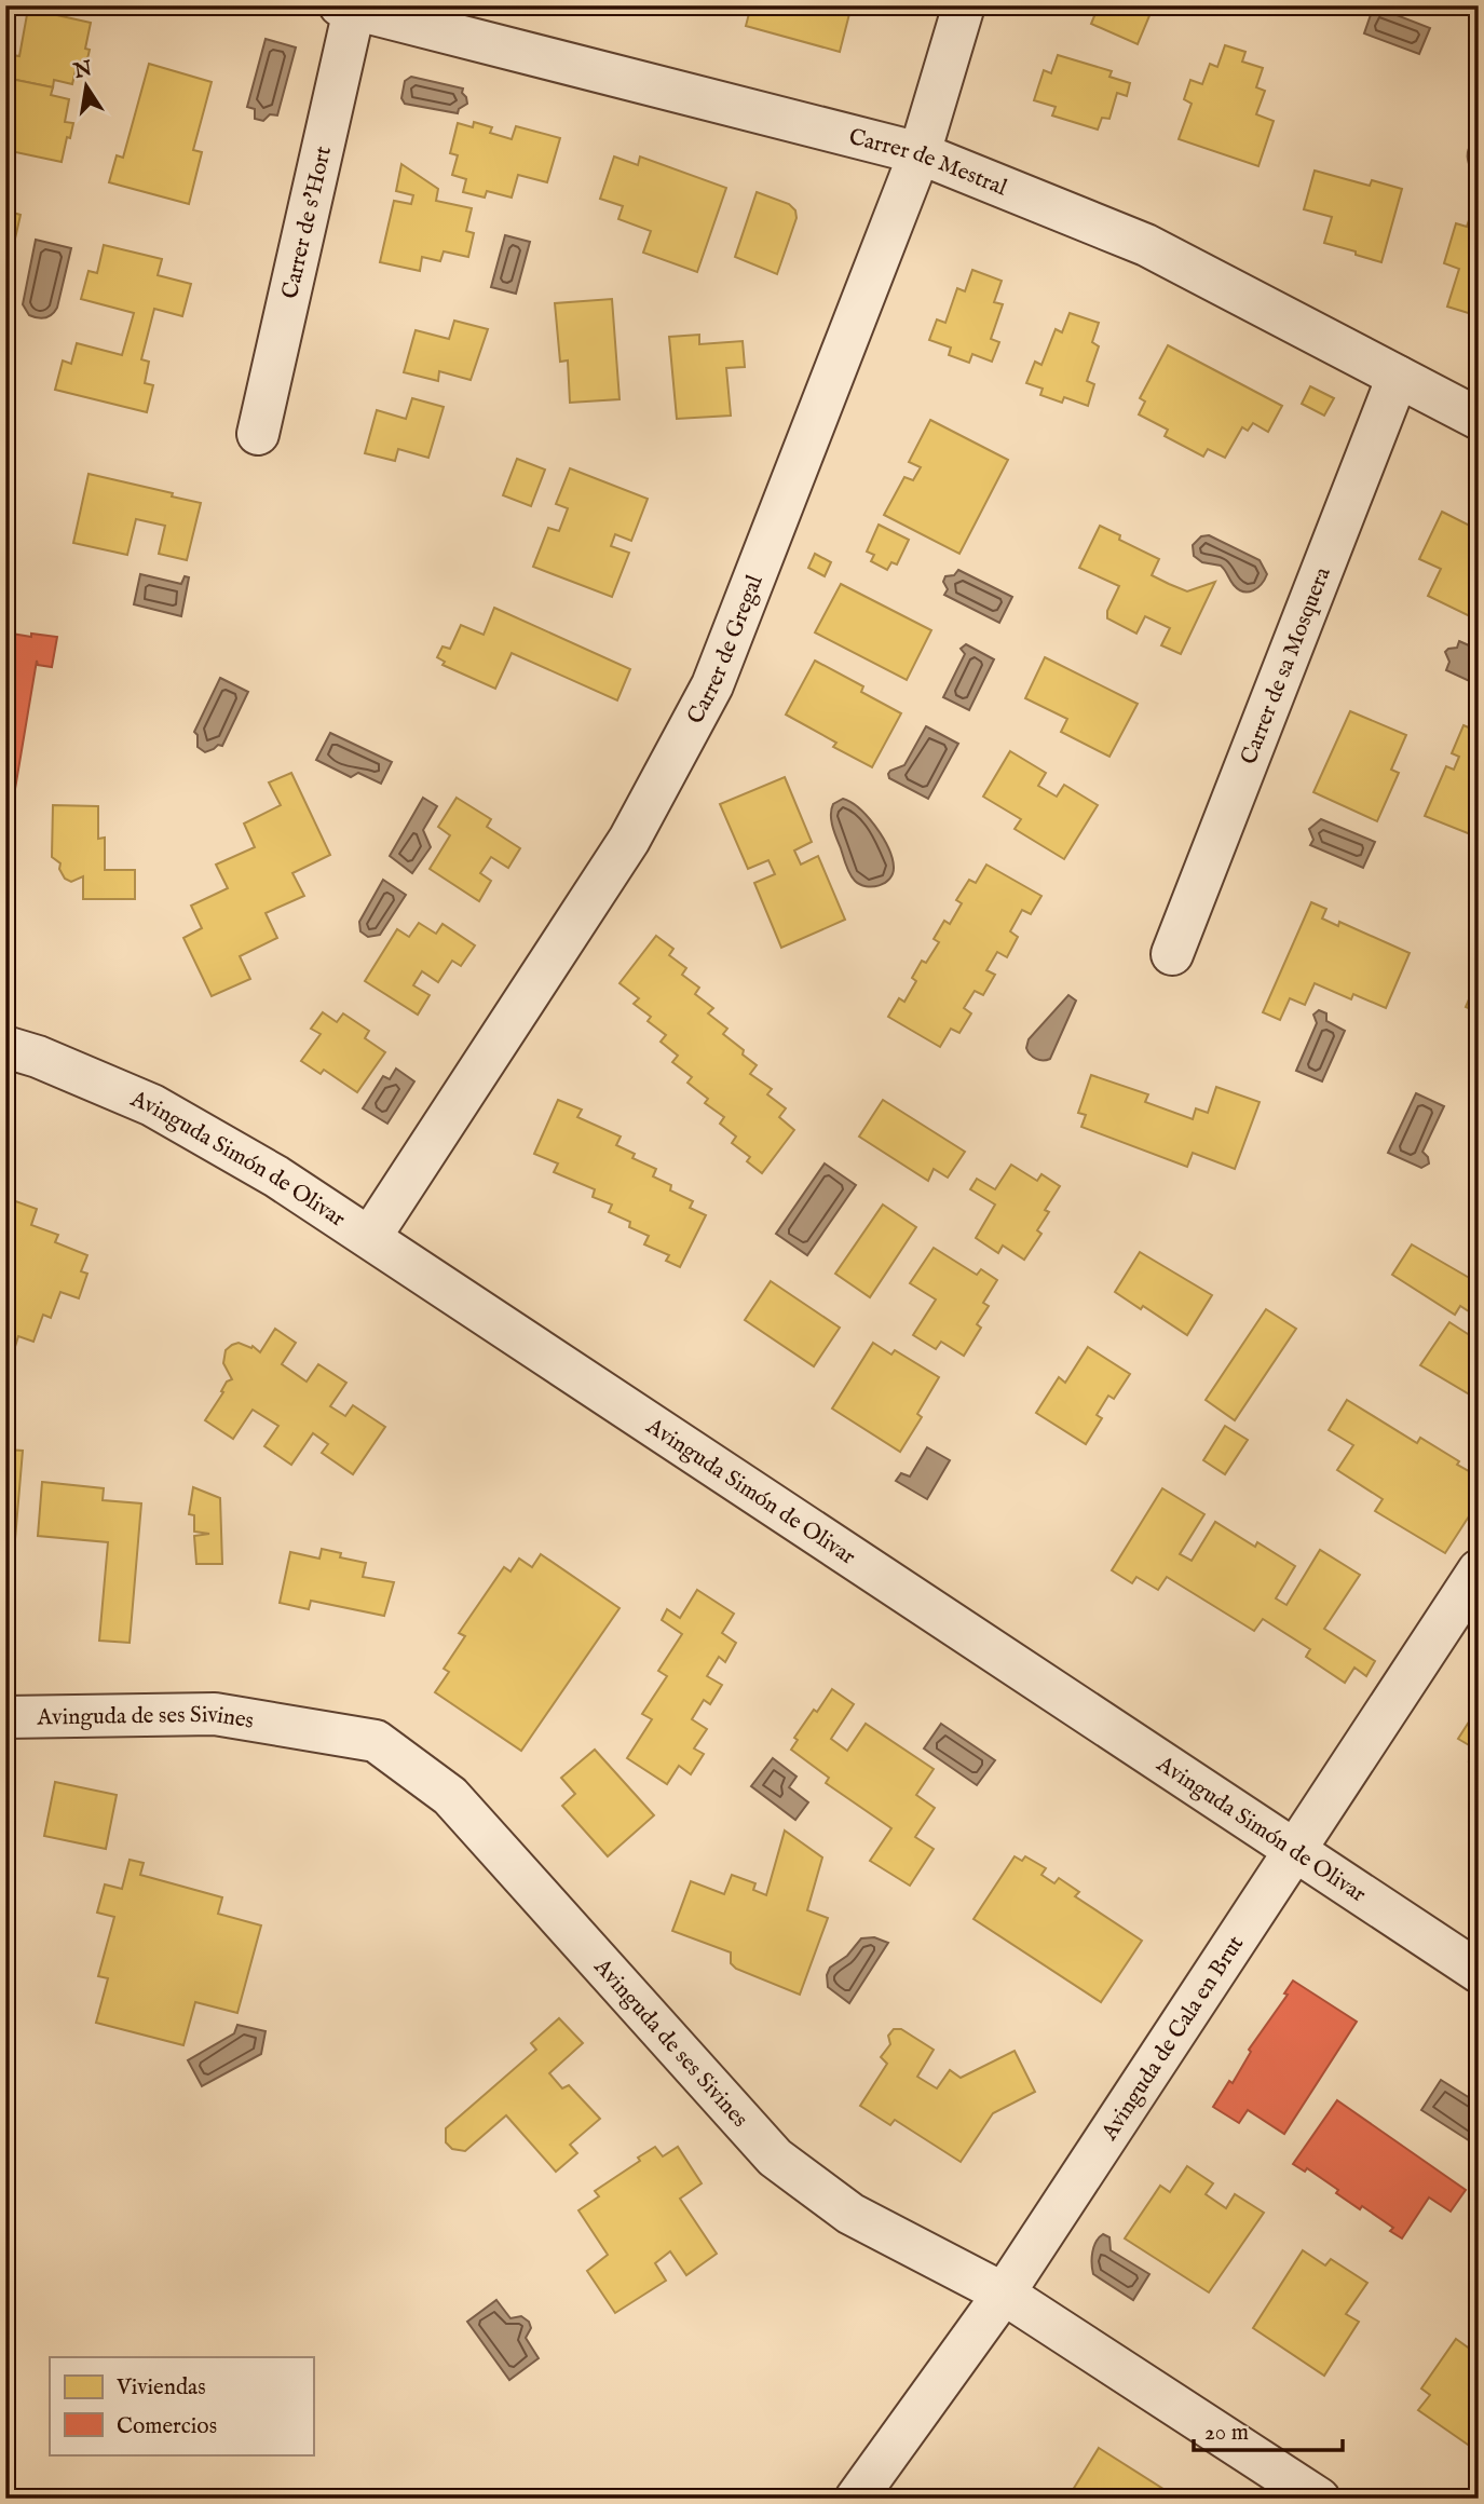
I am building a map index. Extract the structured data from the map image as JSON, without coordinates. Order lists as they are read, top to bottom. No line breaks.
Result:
{"streets":{"street":["Carrer de Mestral","Carrer de s'Hort","Carrer de Gregal","Carrer de sa Mosquera","Avinguda Simón de Olivar","Avinguda de ses Sivines","Avinguda de Cala en Brut"]},"crossings":[["Carrer de Mestral","Carrer de s'Hort"],["Carrer de Mestral","Carrer de Gregal"],["Carrer de Mestral","Carrer de sa Mosquera"],["Carrer de Gregal","Avinguda Simón de Olivar"],["Avinguda Simón de Olivar","Avinguda de Cala en Brut"],["Avinguda de ses Sivines","Avinguda de Cala en Brut"]],"legend":["Viviendas","Comercios"],"scale_bar":"20 m","north":"top"}
